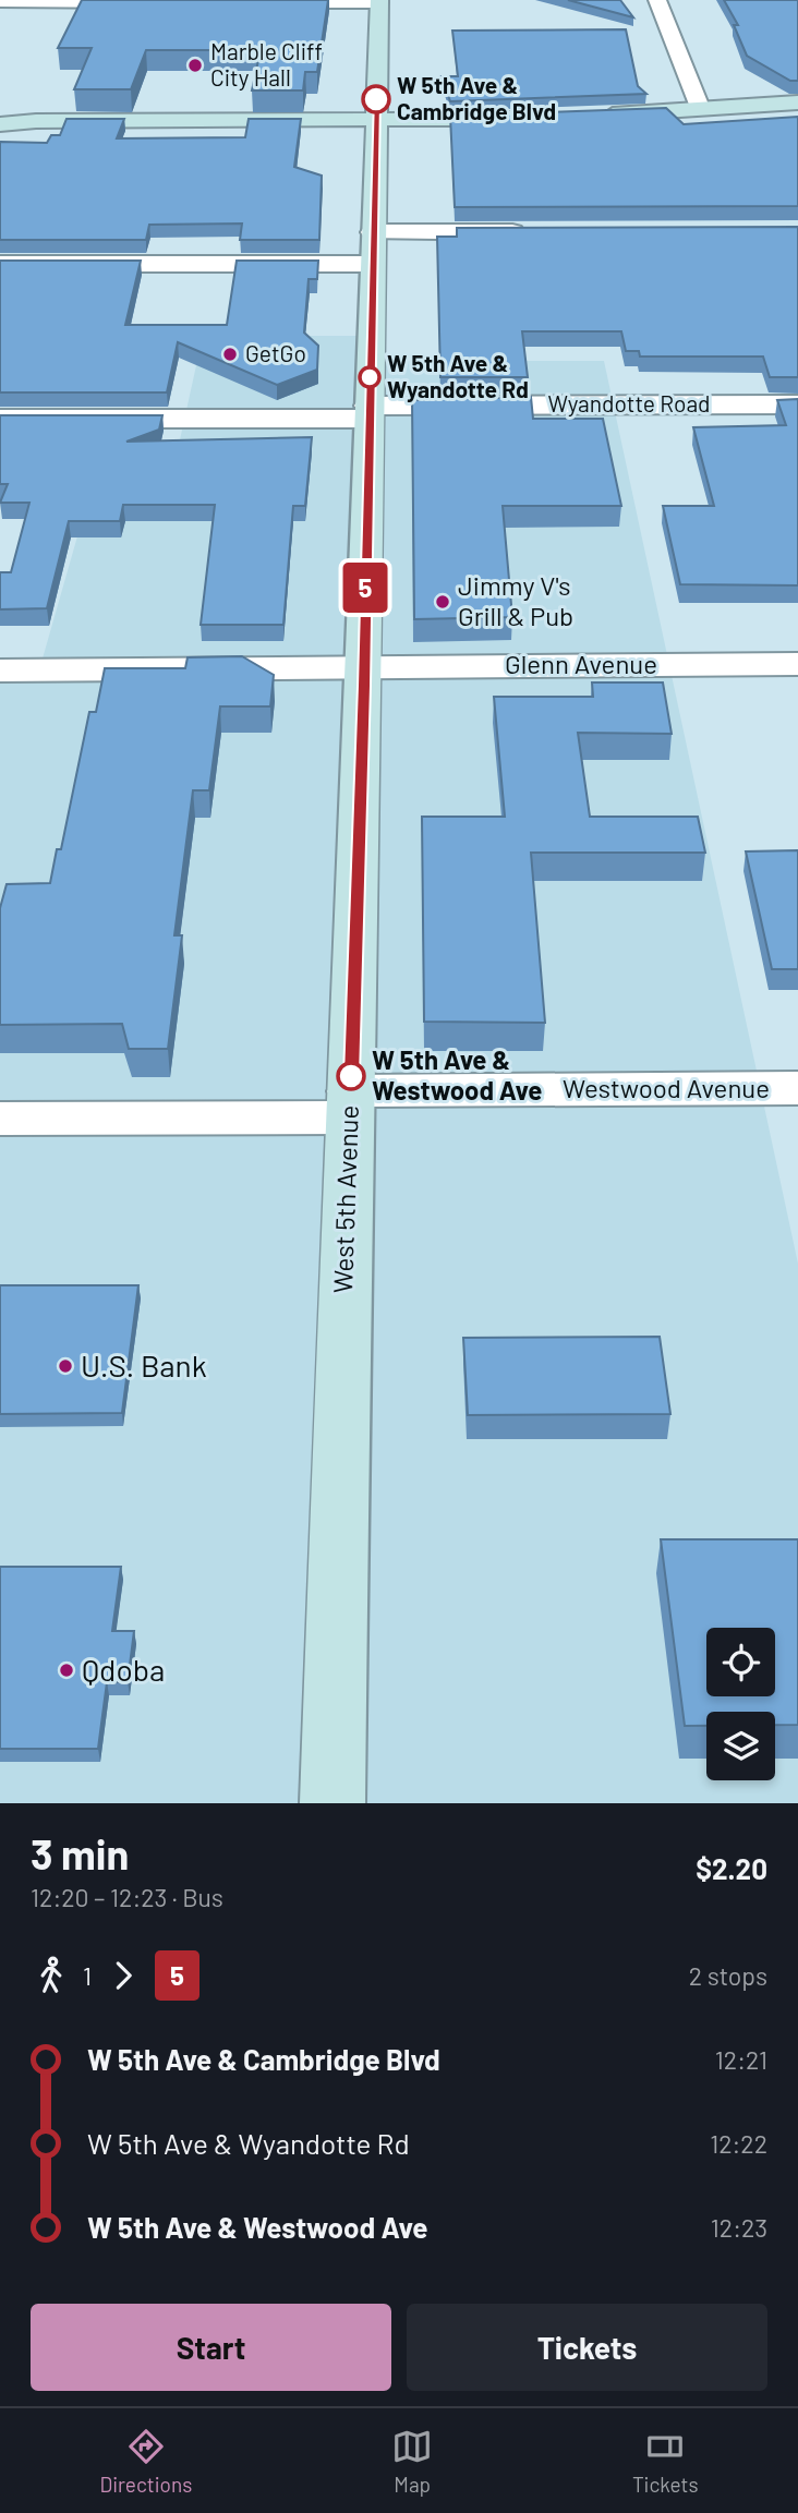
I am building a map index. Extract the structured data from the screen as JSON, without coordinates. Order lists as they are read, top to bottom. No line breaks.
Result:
{"streets":{"main road":["West 5th Avenue"],"street":["Wyandotte Road","Glenn Avenue","Westwood Avenue"]},"crossings":[["Wyandotte Road","West 5th Avenue"],["Glenn Avenue","West 5th Avenue"],["Westwood Avenue","West 5th Avenue"]],"places":["Marble Cliff City Hall","W 5th Ave & Cambridge Blvd","GetGo","W 5th Ave & Wyandotte Rd","Jimmy V's Grill & Pub","W 5th Ave & Westwood Ave","U.S. Bank","Qdoba"],"lines":["bus line 5"],"page":{"on_map":"5","heading":["3 min","12:20 – 12:23 · Bus","$2.20"],"legs":["1","5","2 stops"],"list":[{"name":"W 5th Ave & Cambridge Blvd","value":"12:21"},{"name":"W 5th Ave & Wyandotte Rd","value":"12:22"},{"name":"W 5th Ave & Westwood Ave","value":"12:23"}],"buttons":["Start","Tickets"],"tabs":["Directions","Map","Tickets"]}}
